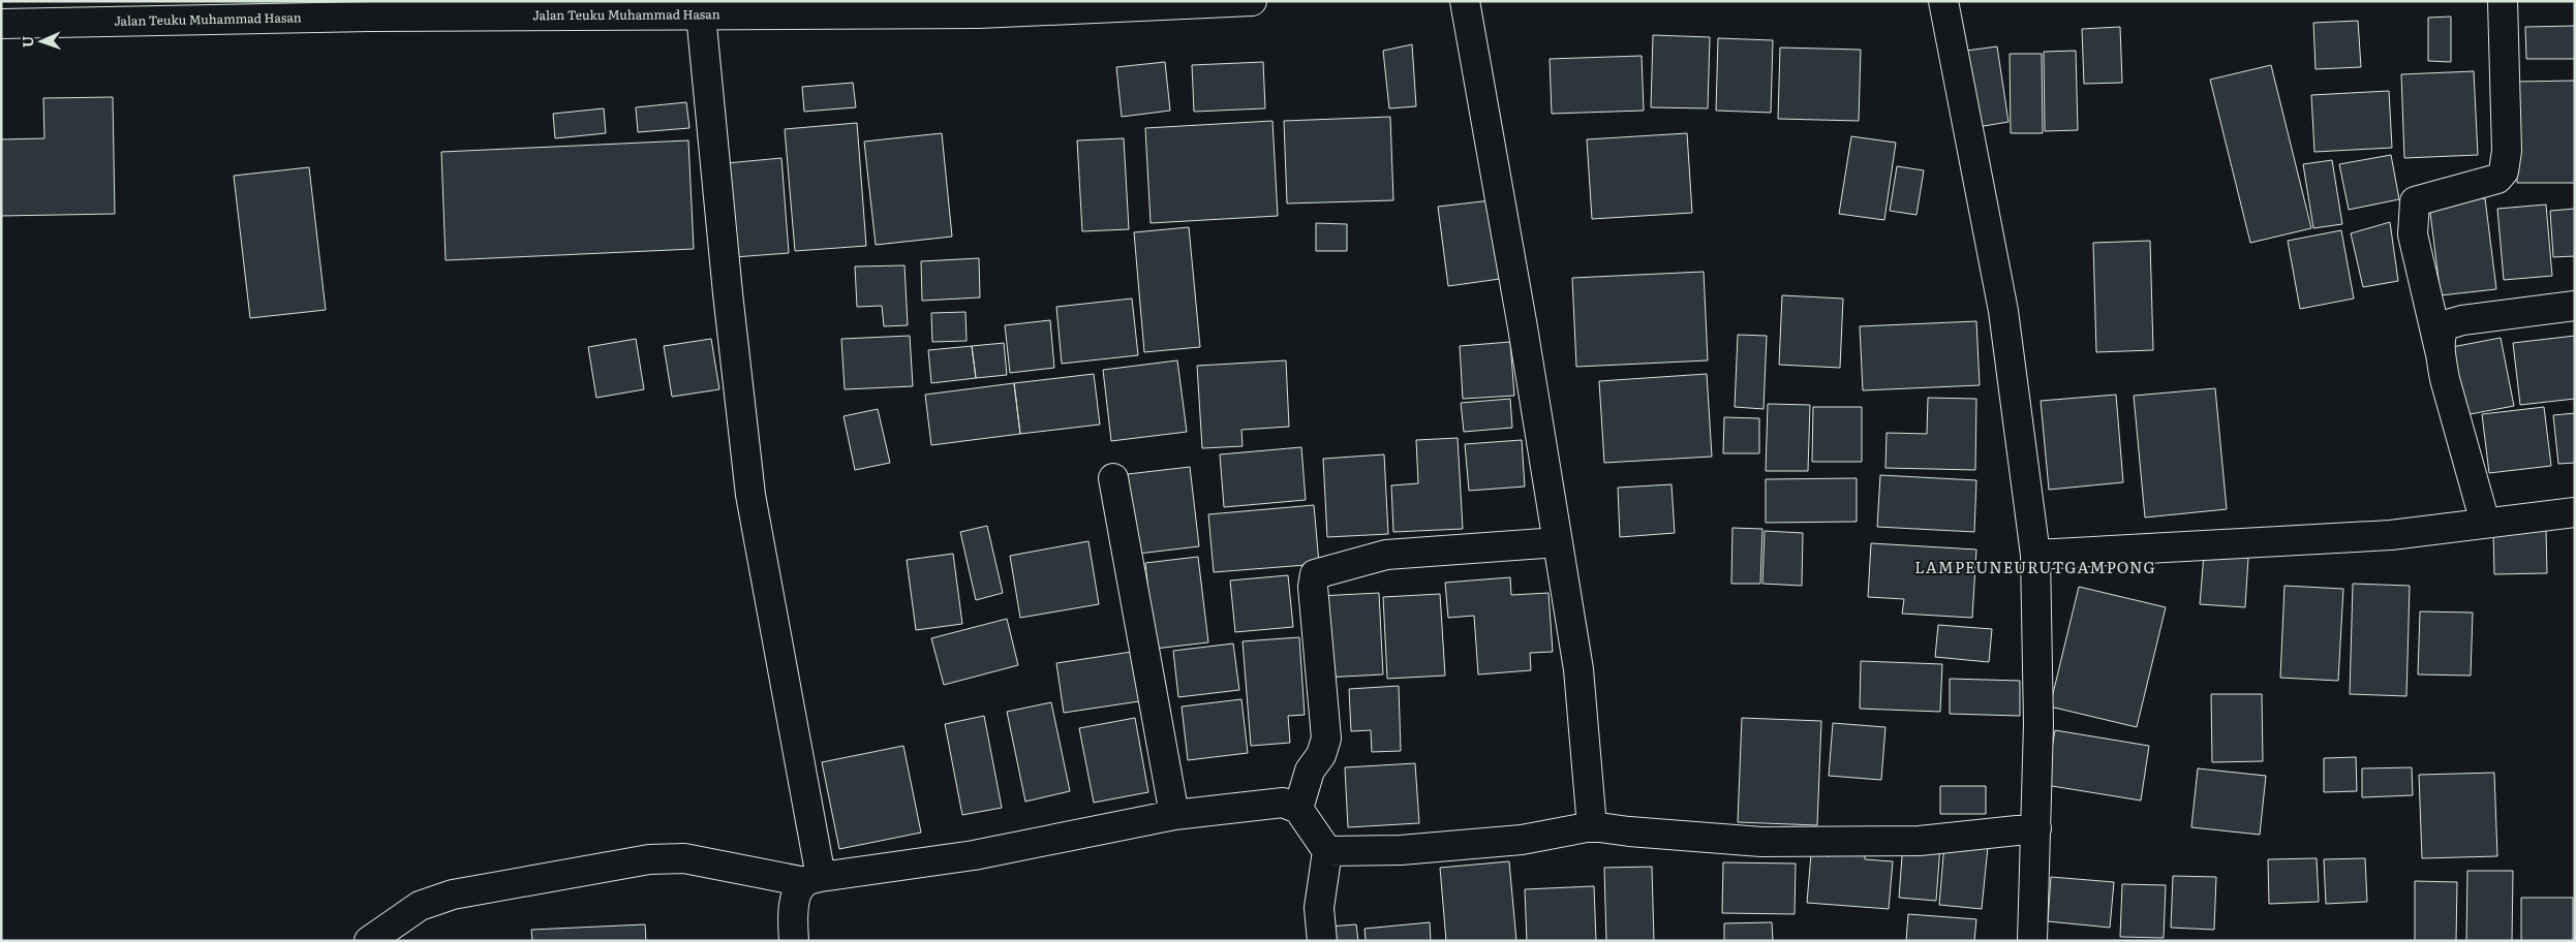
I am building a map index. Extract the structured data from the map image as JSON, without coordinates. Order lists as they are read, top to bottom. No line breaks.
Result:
{"streets":{"main road":["Jalan Teuku Muhammad Hasan"]},"districts":["LAMPEUNEURUTGAMPONG"],"north":"left"}
